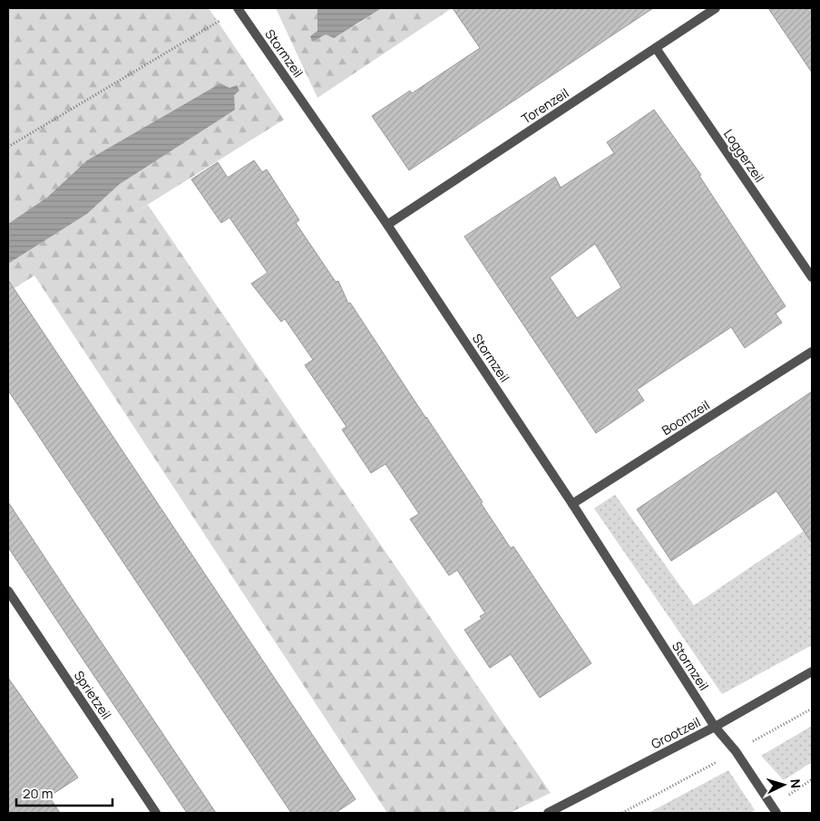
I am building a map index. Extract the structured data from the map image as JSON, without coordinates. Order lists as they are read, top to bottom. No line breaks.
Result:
{"streets":{"street":["Stormzeil","Torenzeil","Loggerzeil","Boomzeil","Sprietzeil","Grootzeil"]},"crossings":[["Stormzeil","Torenzeil"],["Stormzeil","Boomzeil"],["Stormzeil","Grootzeil"],["Torenzeil","Loggerzeil"]],"scale_bar":"20 m","north":"right"}
